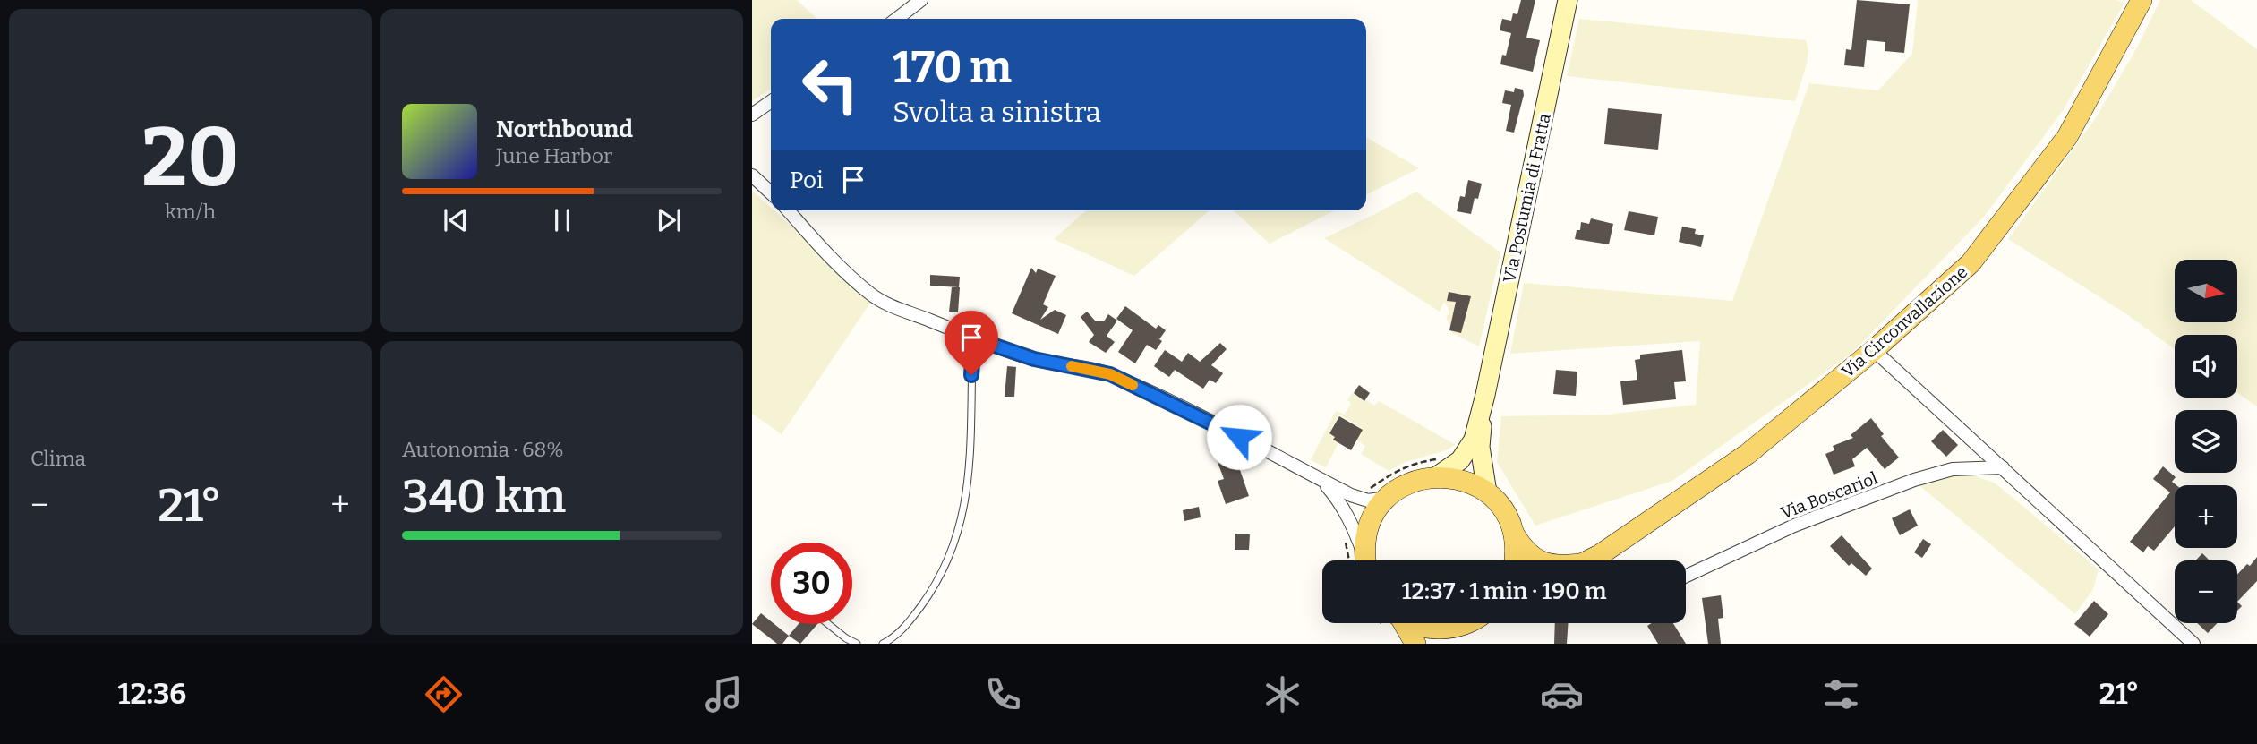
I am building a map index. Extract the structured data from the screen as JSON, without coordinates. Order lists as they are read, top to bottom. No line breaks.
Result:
{"streets":{"main road":["Via Postumia di Fratta","Via Circonvallazione"],"street":["Via Boscariol"]},"crossings":[["Via Postumia di Fratta","Via Circonvallazione"]],"north":"right","page":{"tile":[["20","km/h"],"Clima",["Autonomia · 68%","340 km"]],"turn":["170 m","Svolta a sinistra"],"song":["Northbound","June Harbor"],"then":"Poi","map_buttons":["+","−"],"heat":["−","21°","+"],"limit":"30","trip":"12:37 · 1 min · 190 m","tabs":["12:36","21°"]}}
